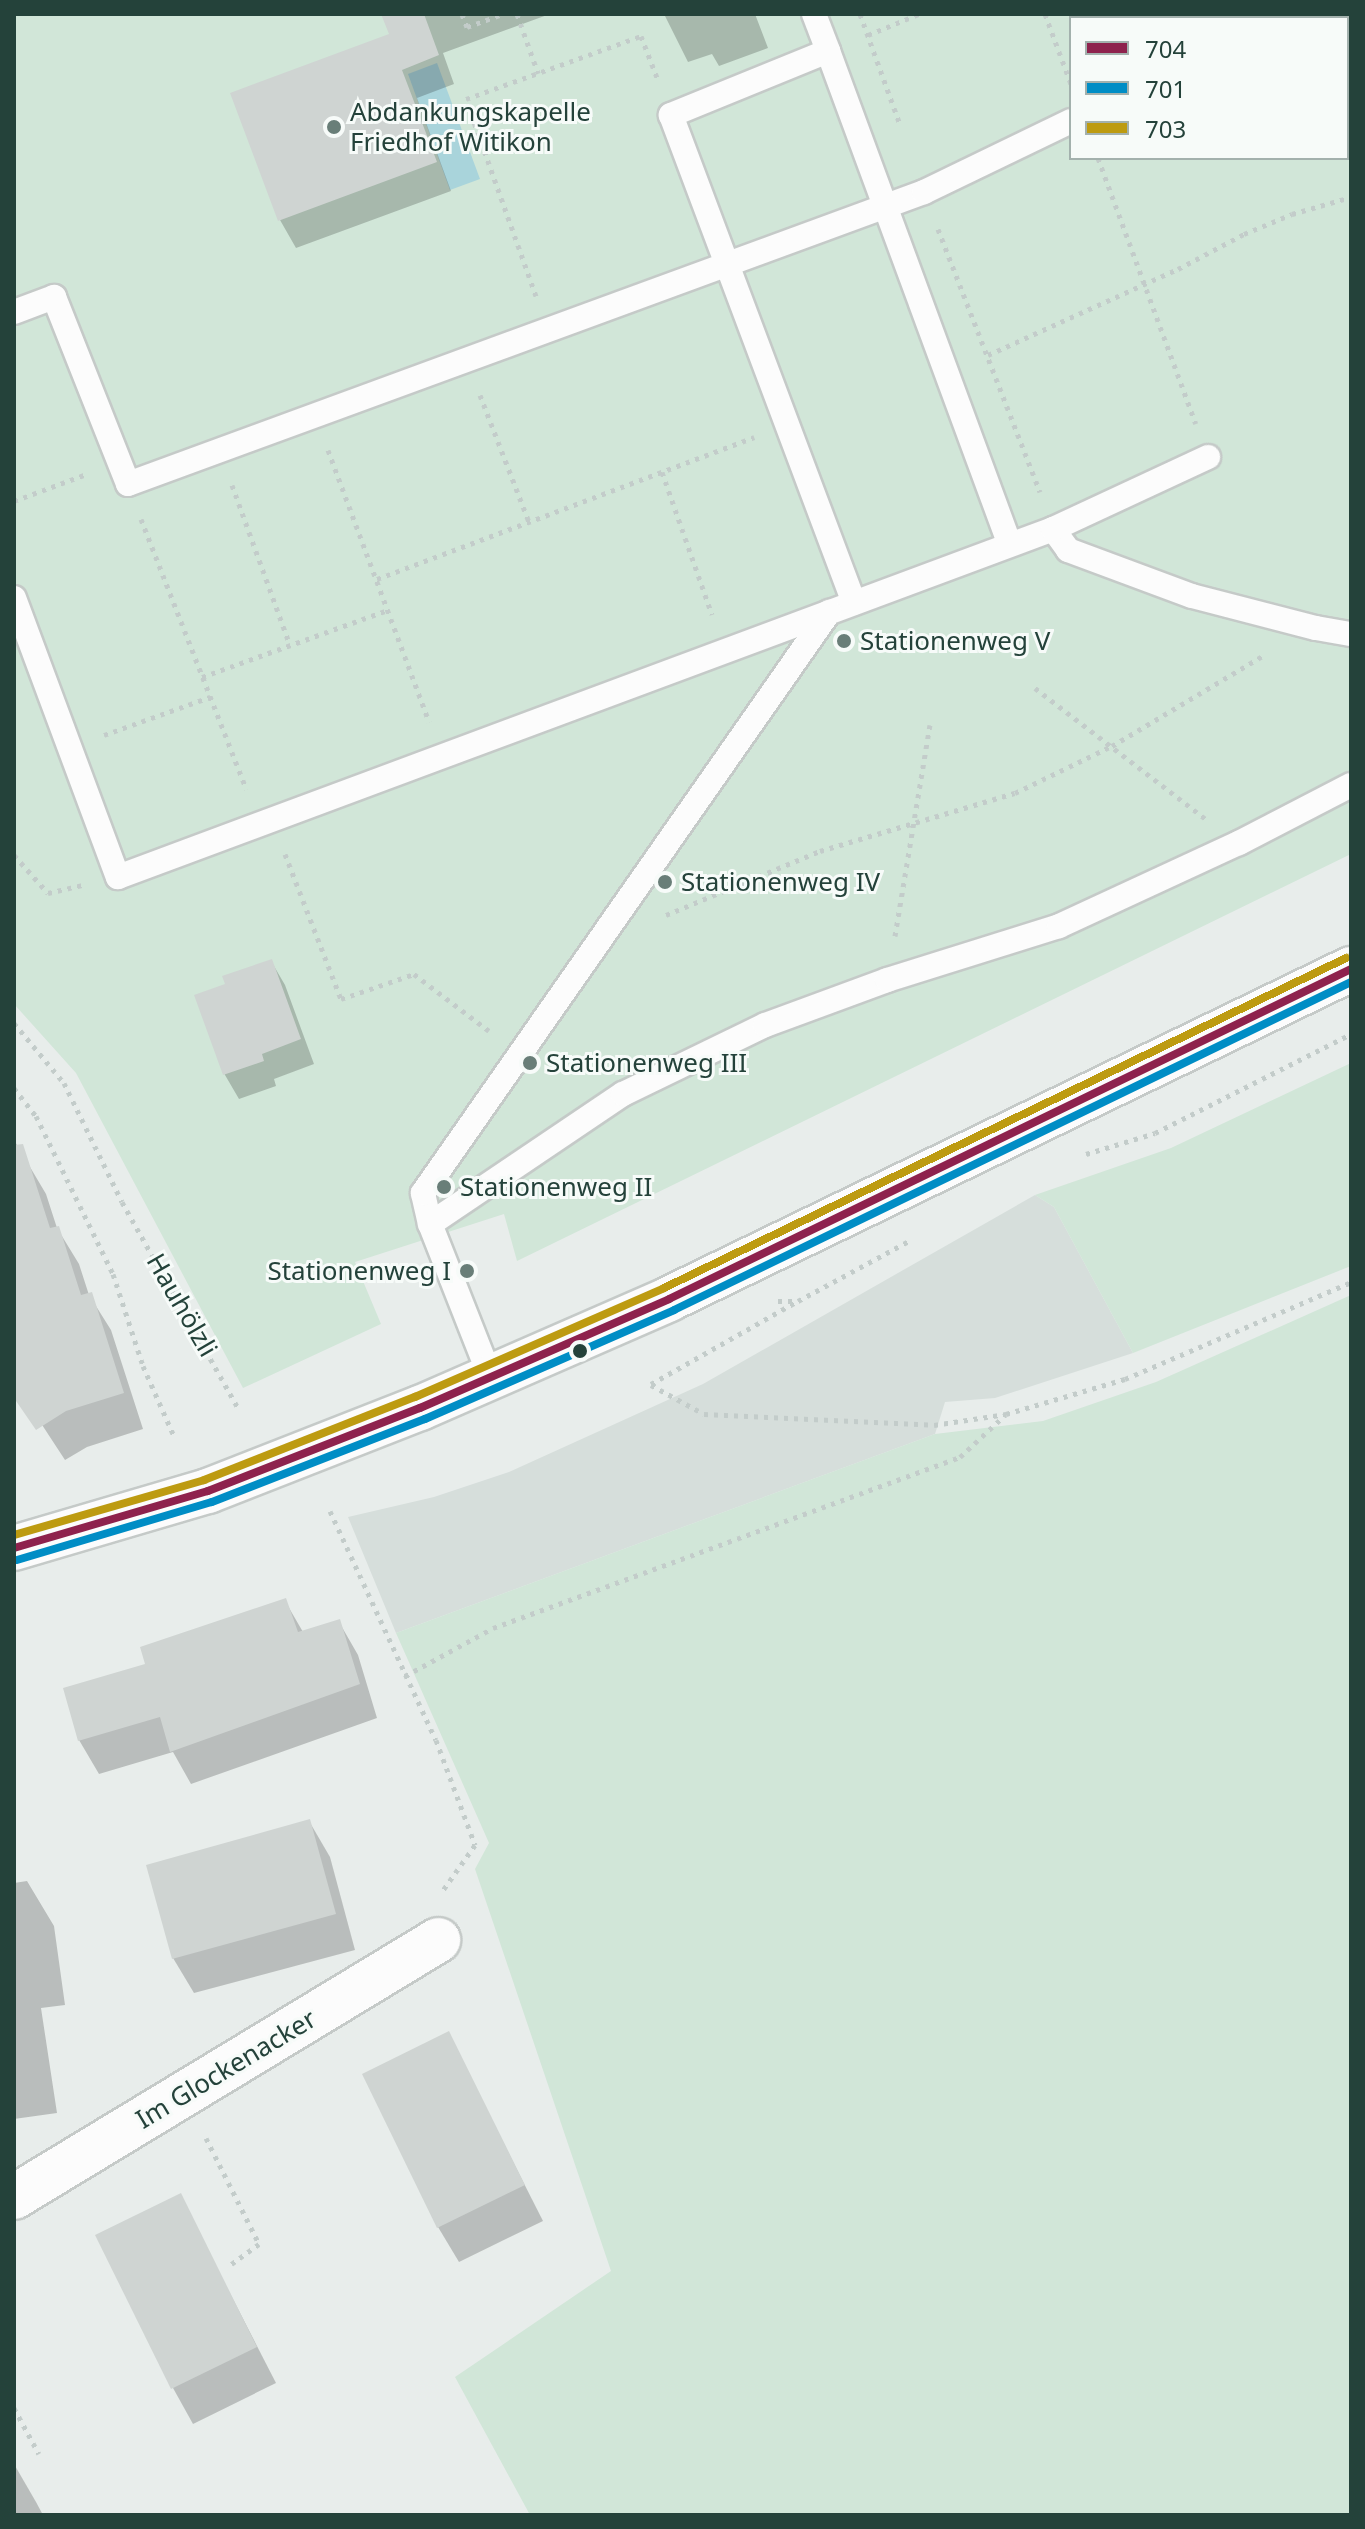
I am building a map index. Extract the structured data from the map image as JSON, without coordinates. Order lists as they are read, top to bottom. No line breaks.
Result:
{"streets":{"main road":["Im Glockenacker"],"path":["Hauhölzli"]},"places":["Abdankungskapelle Friedhof Witikon","Stationenweg V","Stationenweg IV","Stationenweg III","Stationenweg II","Stationenweg I"],"lines":["transit line 703","transit line 704","transit line 701"],"legend":["704","701","703"]}
